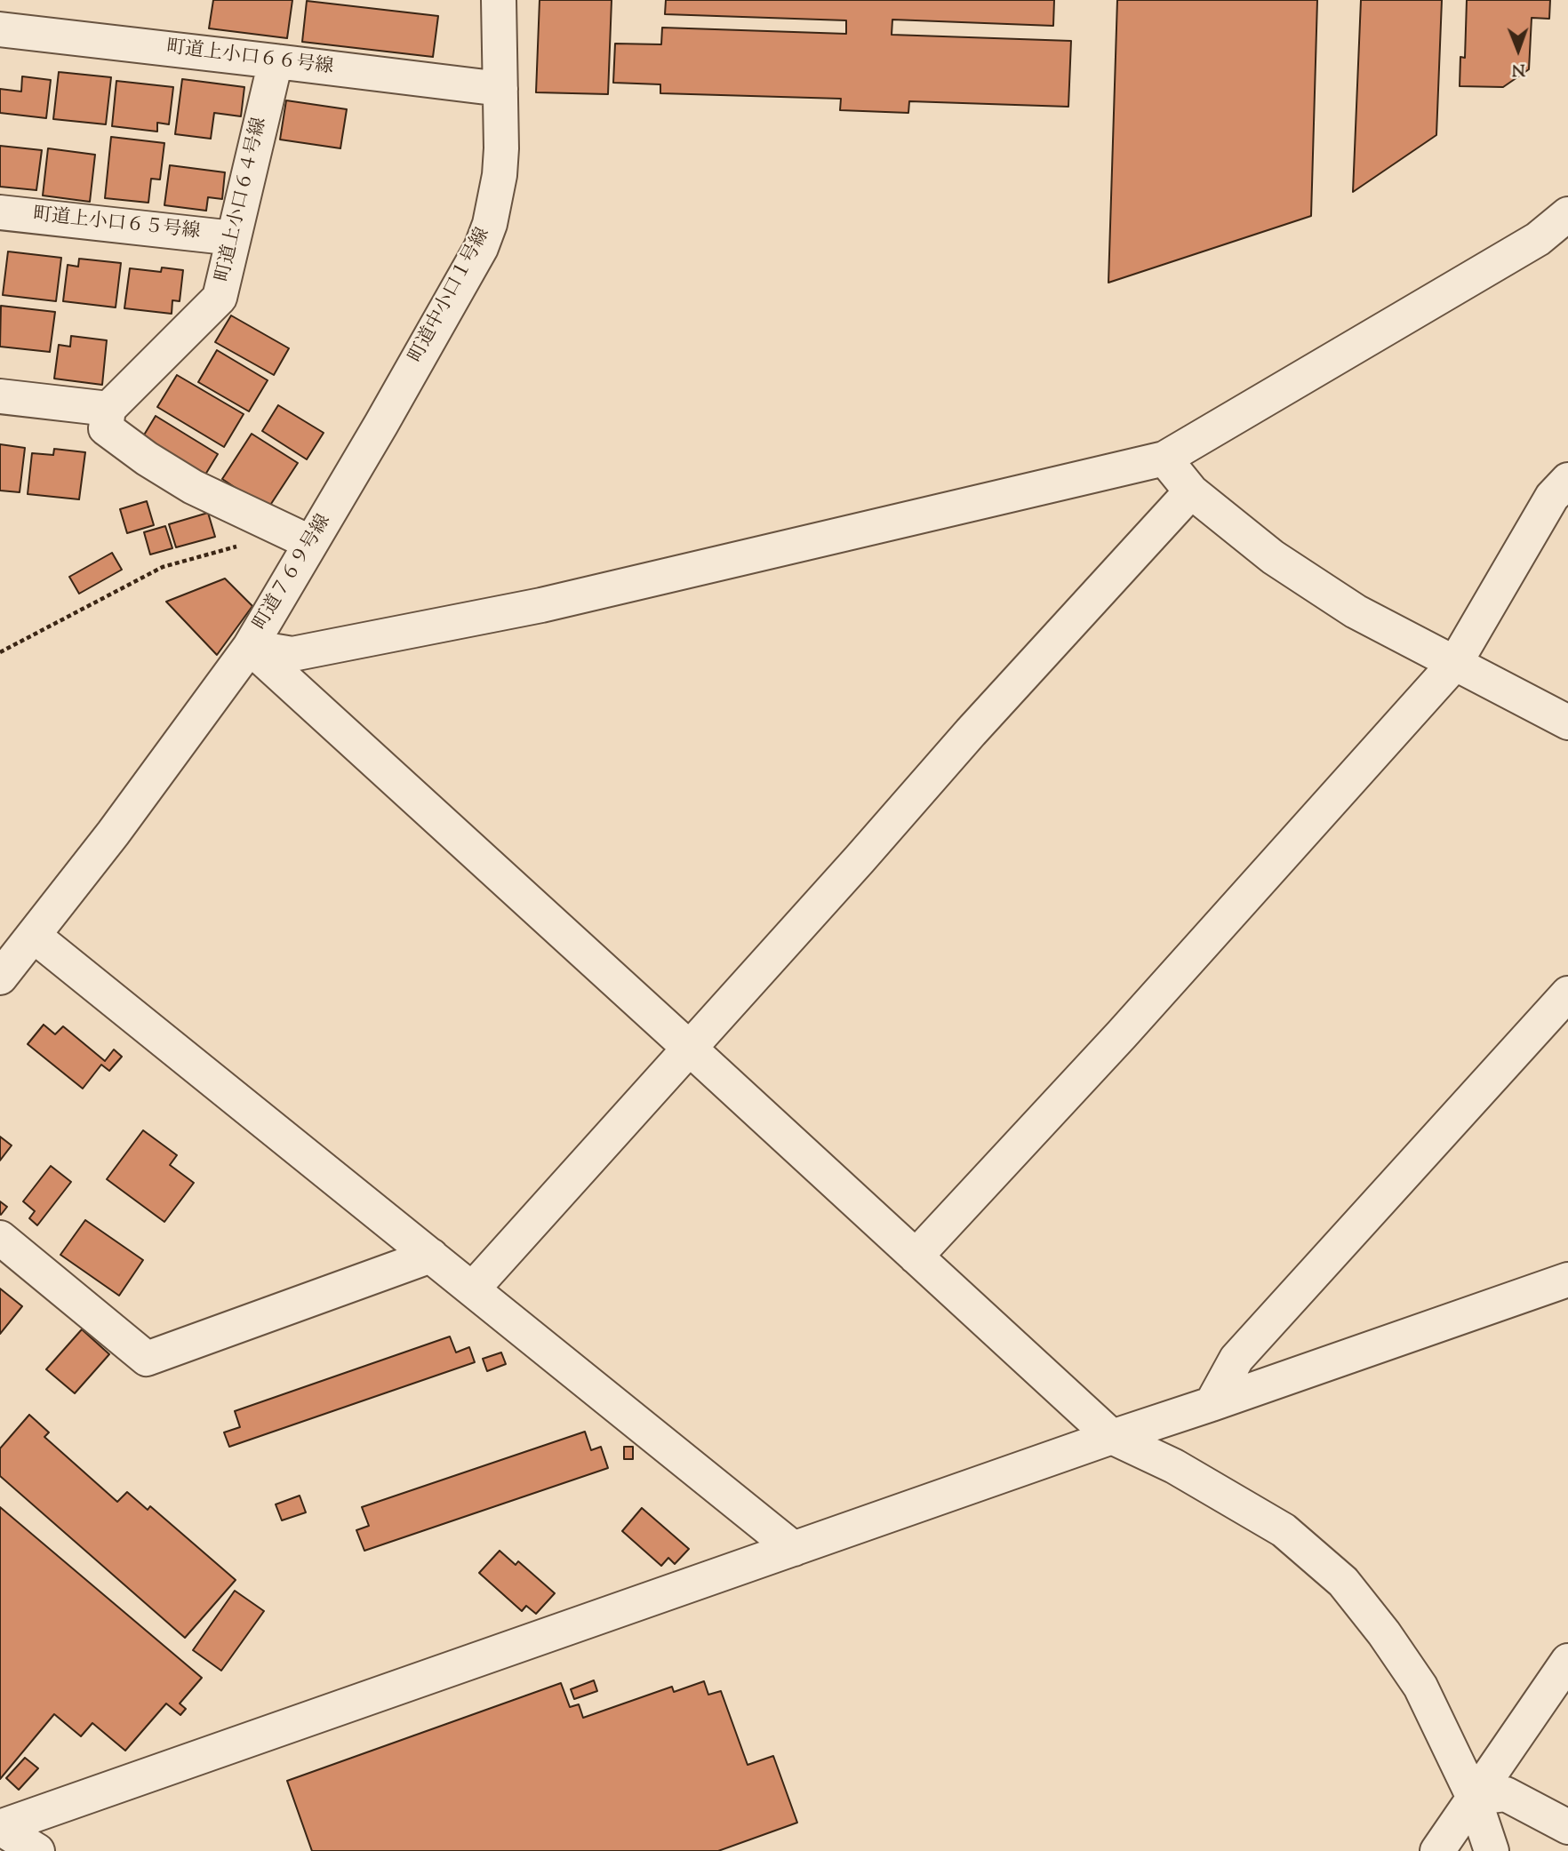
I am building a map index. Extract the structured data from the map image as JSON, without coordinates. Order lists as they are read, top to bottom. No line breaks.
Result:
{"streets":{"street":["町道上小口６６号線","町道上小口６４号線","町道上小口６５号線","町道中小口１号線","町道７６９号線"]},"crossings":[["町道上小口６６号線","町道上小口６４号線"],["町道上小口６６号線","町道中小口１号線"],["町道上小口６４号線","町道上小口６５号線"],["町道中小口１号線","町道７６９号線"]],"north":"bottom"}
